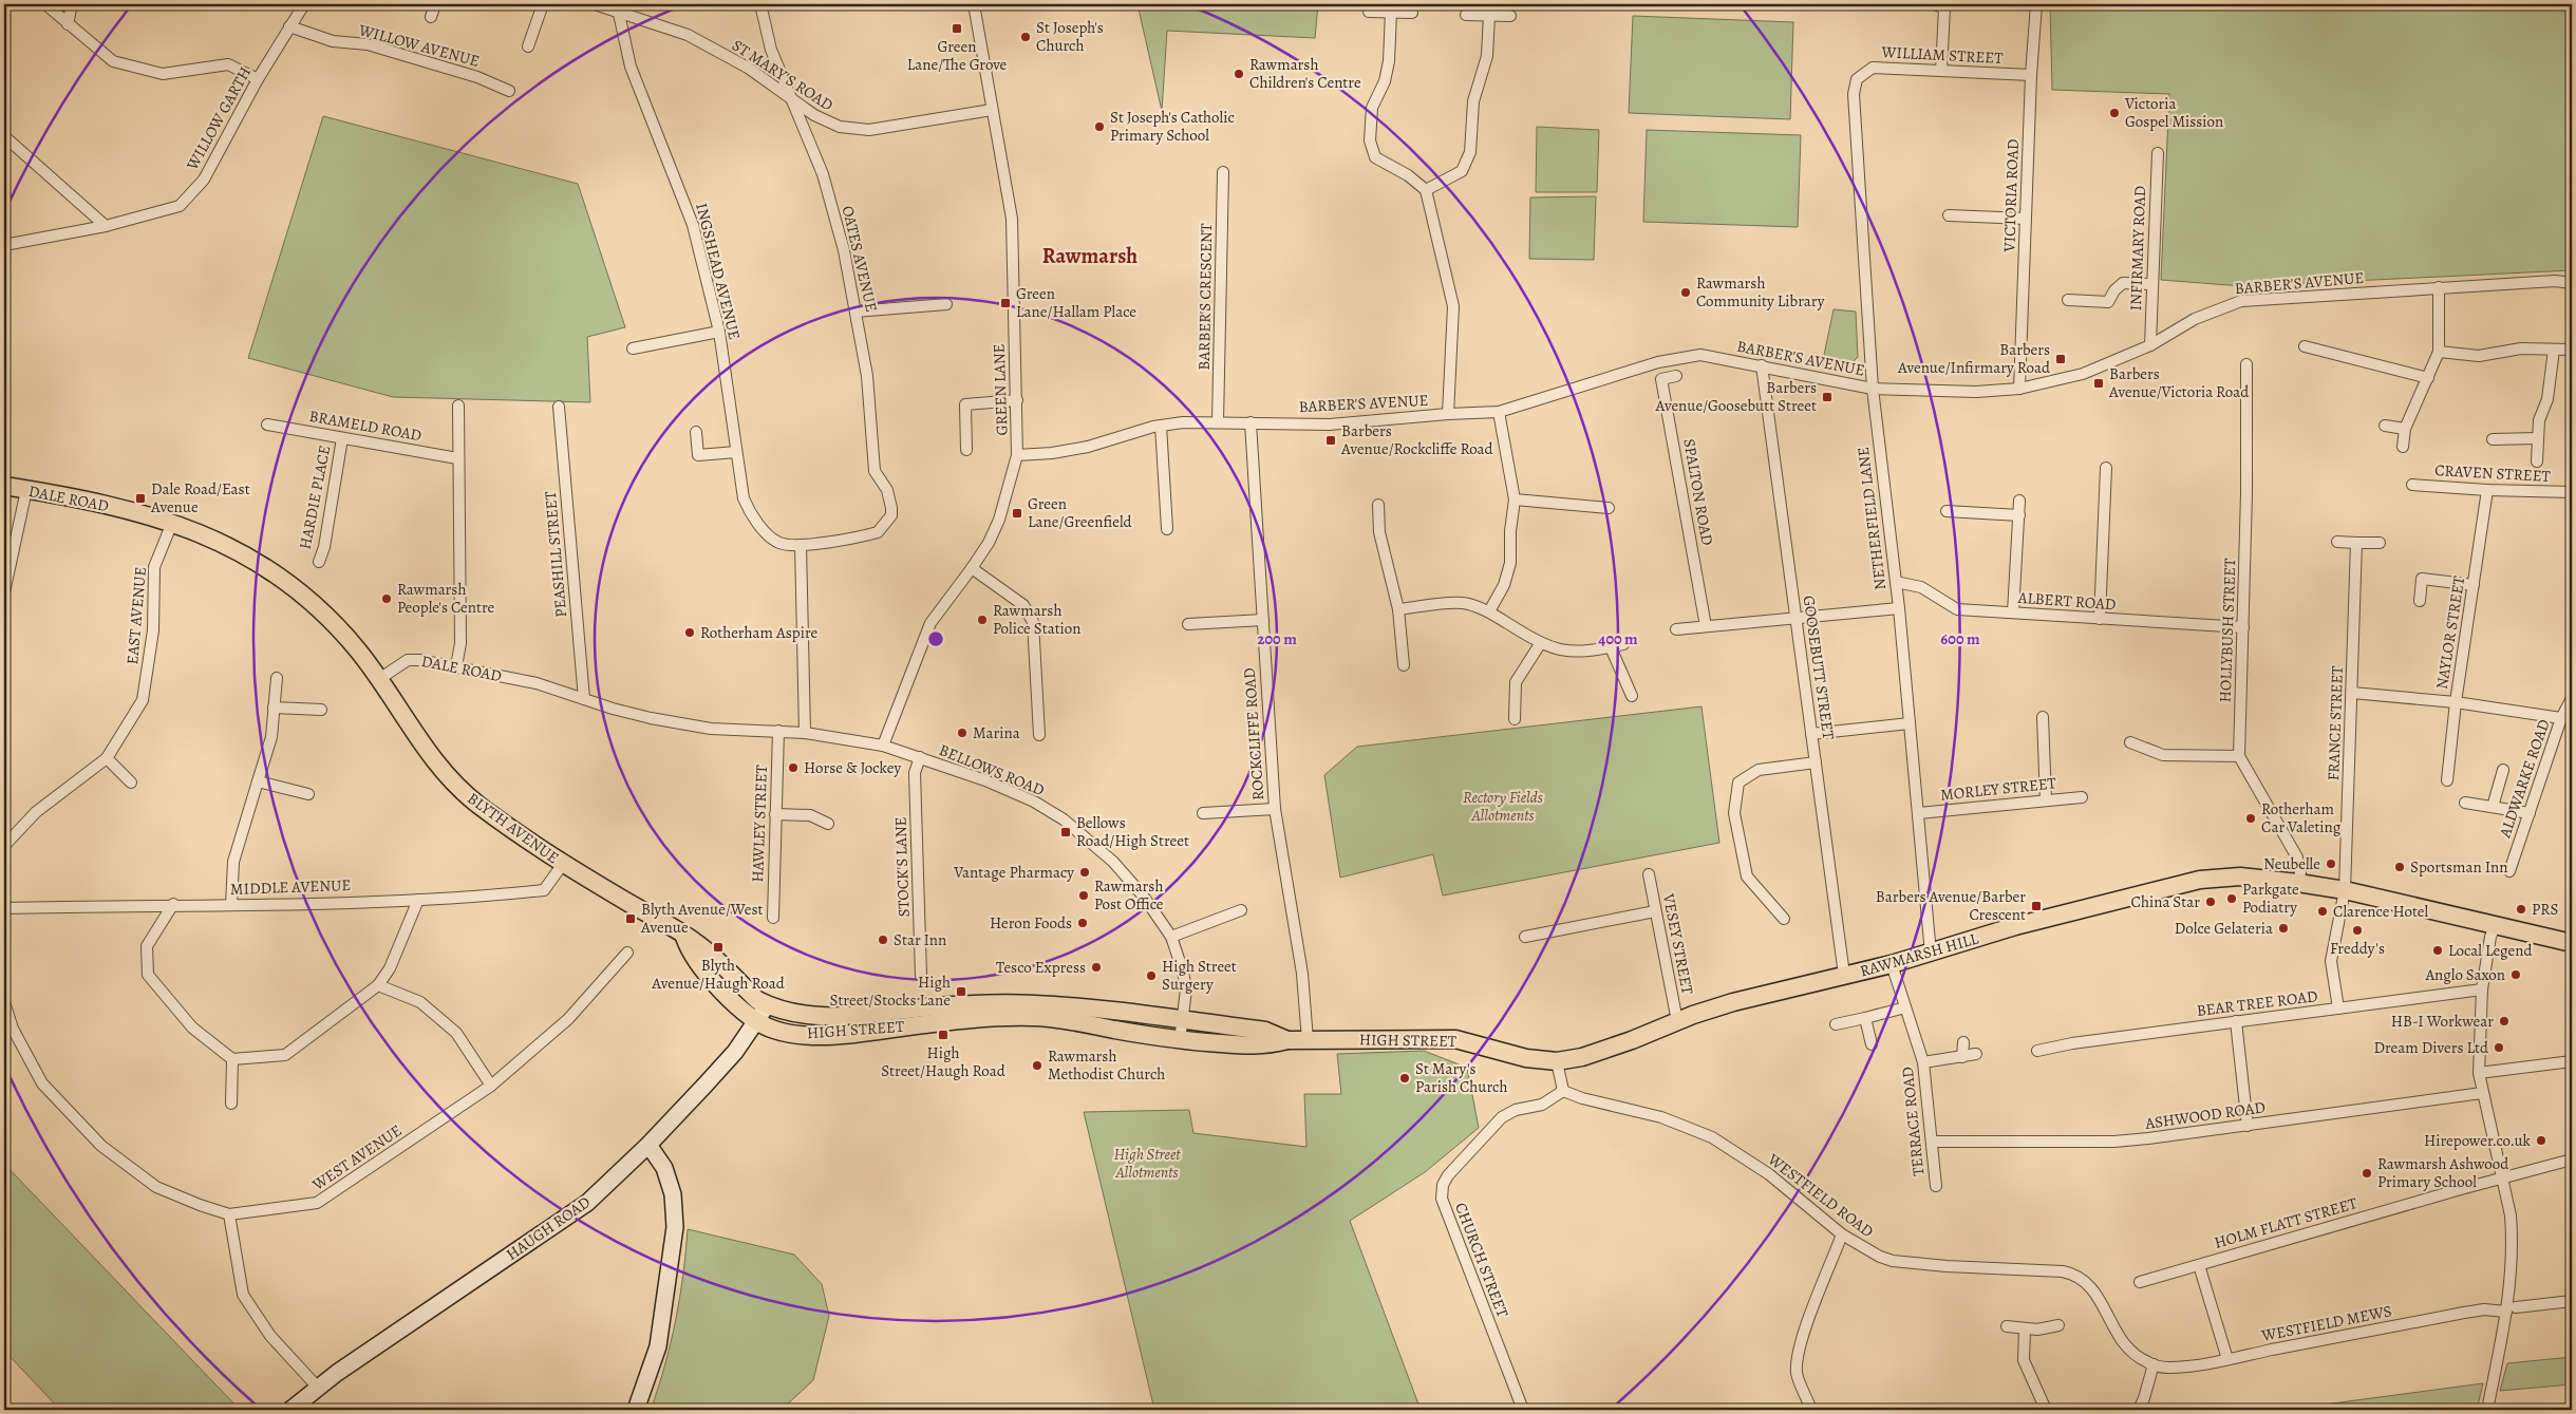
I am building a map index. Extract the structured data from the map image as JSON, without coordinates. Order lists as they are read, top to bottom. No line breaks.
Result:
{"streets":{"main road":["DALE ROAD","BLYTH AVENUE","RAWMARSH HILL","HIGH STREET"],"street":["WILLOW AVENUE","WILLIAM STREET","ST MARY'S ROAD","WILLOW GARTH","VICTORIA ROAD","INFIRMARY ROAD","OATES AVENUE","INGSHEAD AVENUE","BARBER'S AVENUE","BARBER'S CRESCENT","GREEN LANE","BRAMELD ROAD","CRAVEN STREET","SPALTON ROAD","HARDIE PLACE","NETHERFIELD LANE","PEASHILL STREET","ALBERT ROAD","EAST AVENUE","HOLLYBUSH STREET","NAYLOR STREET","GOOSEBUTT STREET","FRANCE STREET","ROCKCLIFFE ROAD","BELLOWS ROAD","ALDWARKE ROAD","MORLEY STREET","HAWLEY STREET","STOCK'S LANE","MIDDLE AVENUE","VESEY STREET","BEAR TREE ROAD","ASHWOOD ROAD","TERRACE ROAD","WEST AVENUE","WESTFIELD ROAD","HOLM FLATT STREET","HAUGH ROAD","CHURCH STREET","WESTFIELD MEWS"]},"crossings":[["WILLOW AVENUE","WILLOW GARTH"],["WILLIAM STREET","VICTORIA ROAD"],["WILLIAM STREET","NETHERFIELD LANE"],["ST MARY'S ROAD","OATES AVENUE"],["ST MARY'S ROAD","INGSHEAD AVENUE"],["ST MARY'S ROAD","GREEN LANE"],["VICTORIA ROAD","BARBER'S AVENUE"],["INFIRMARY ROAD","BARBER'S AVENUE"],["OATES AVENUE","INGSHEAD AVENUE"],["BARBER'S AVENUE","BARBER'S CRESCENT"],["BARBER'S AVENUE","GREEN LANE"],["BARBER'S AVENUE","NETHERFIELD LANE"],["BARBER'S AVENUE","GOOSEBUTT STREET"],["BARBER'S AVENUE","ROCKCLIFFE ROAD"],["GREEN LANE","DALE ROAD"],["GREEN LANE","BELLOWS ROAD"],["BRAMELD ROAD","HARDIE PLACE"],["CRAVEN STREET","NAYLOR STREET"],["DALE ROAD","PEASHILL STREET"],["DALE ROAD","EAST AVENUE"],["DALE ROAD","BELLOWS ROAD"],["DALE ROAD","HAWLEY STREET"],["DALE ROAD","BLYTH AVENUE"],["NETHERFIELD LANE","ALBERT ROAD"],["NETHERFIELD LANE","MORLEY STREET"],["NETHERFIELD LANE","RAWMARSH HILL"],["ALBERT ROAD","HOLLYBUSH STREET"],["GOOSEBUTT STREET","RAWMARSH HILL"],["FRANCE STREET","RAWMARSH HILL"],["FRANCE STREET","BEAR TREE ROAD"],["ROCKCLIFFE ROAD","HIGH STREET"],["BELLOWS ROAD","STOCK'S LANE"],["BELLOWS ROAD","HIGH STREET"],["BLYTH AVENUE","MIDDLE AVENUE"],["BLYTH AVENUE","HIGH STREET"],["VESEY STREET","RAWMARSH HILL"],["RAWMARSH HILL","HIGH STREET"],["RAWMARSH HILL","TERRACE ROAD"],["HIGH STREET","HAUGH ROAD"],["ASHWOOD ROAD","TERRACE ROAD"],["WESTFIELD ROAD","CHURCH STREET"],["WESTFIELD ROAD","WESTFIELD MEWS"]],"districts":["Rawmarsh"],"parks":["Rectory Fields Allotments","High Street Allotments"],"places":{"transit":["Green Lane/The Grove","Green Lane/Hallam Place","Barbers Avenue/Infirmary Road","Barbers Avenue/Victoria Road","Barbers Avenue/Goosebutt Street","Barbers Avenue/Rockcliffe Road","Dale Road/East Avenue","Green Lane/Greenfield","Bellows Road/High Street","Barbers Avenue/Barber Crescent","Blyth Avenue/West Avenue","Blyth Avenue/Haugh Road","High Street/Stocks Lane","High Street/Haugh Road"],"other":["St Joseph's Church","Rawmarsh Children's Centre","Victoria Gospel Mission","St Joseph's Catholic Primary School","Rawmarsh Community Library","Rawmarsh People's Centre","Rawmarsh Police Station","Rotherham Aspire","Marina","Horse & Jockey","Rotherham Car Valeting","Neubelle","Sportsman Inn","Vantage Pharmacy","Rawmarsh Post Office","Parkgate Podiatry","China Star","PRS","Clarence Hotel","Heron Foods","Dolce Gelateria","Freddy's","Star Inn","Local Legend","Tesco Express","Anglo Saxon","High Street Surgery","HB-I Workwear","Dream Divers Ltd","Rawmarsh Methodist Church","St Mary's Parish Church","Hirepower.co.uk","Rawmarsh Ashwood Primary School"]},"rings":["200 m","400 m","600 m"]}
